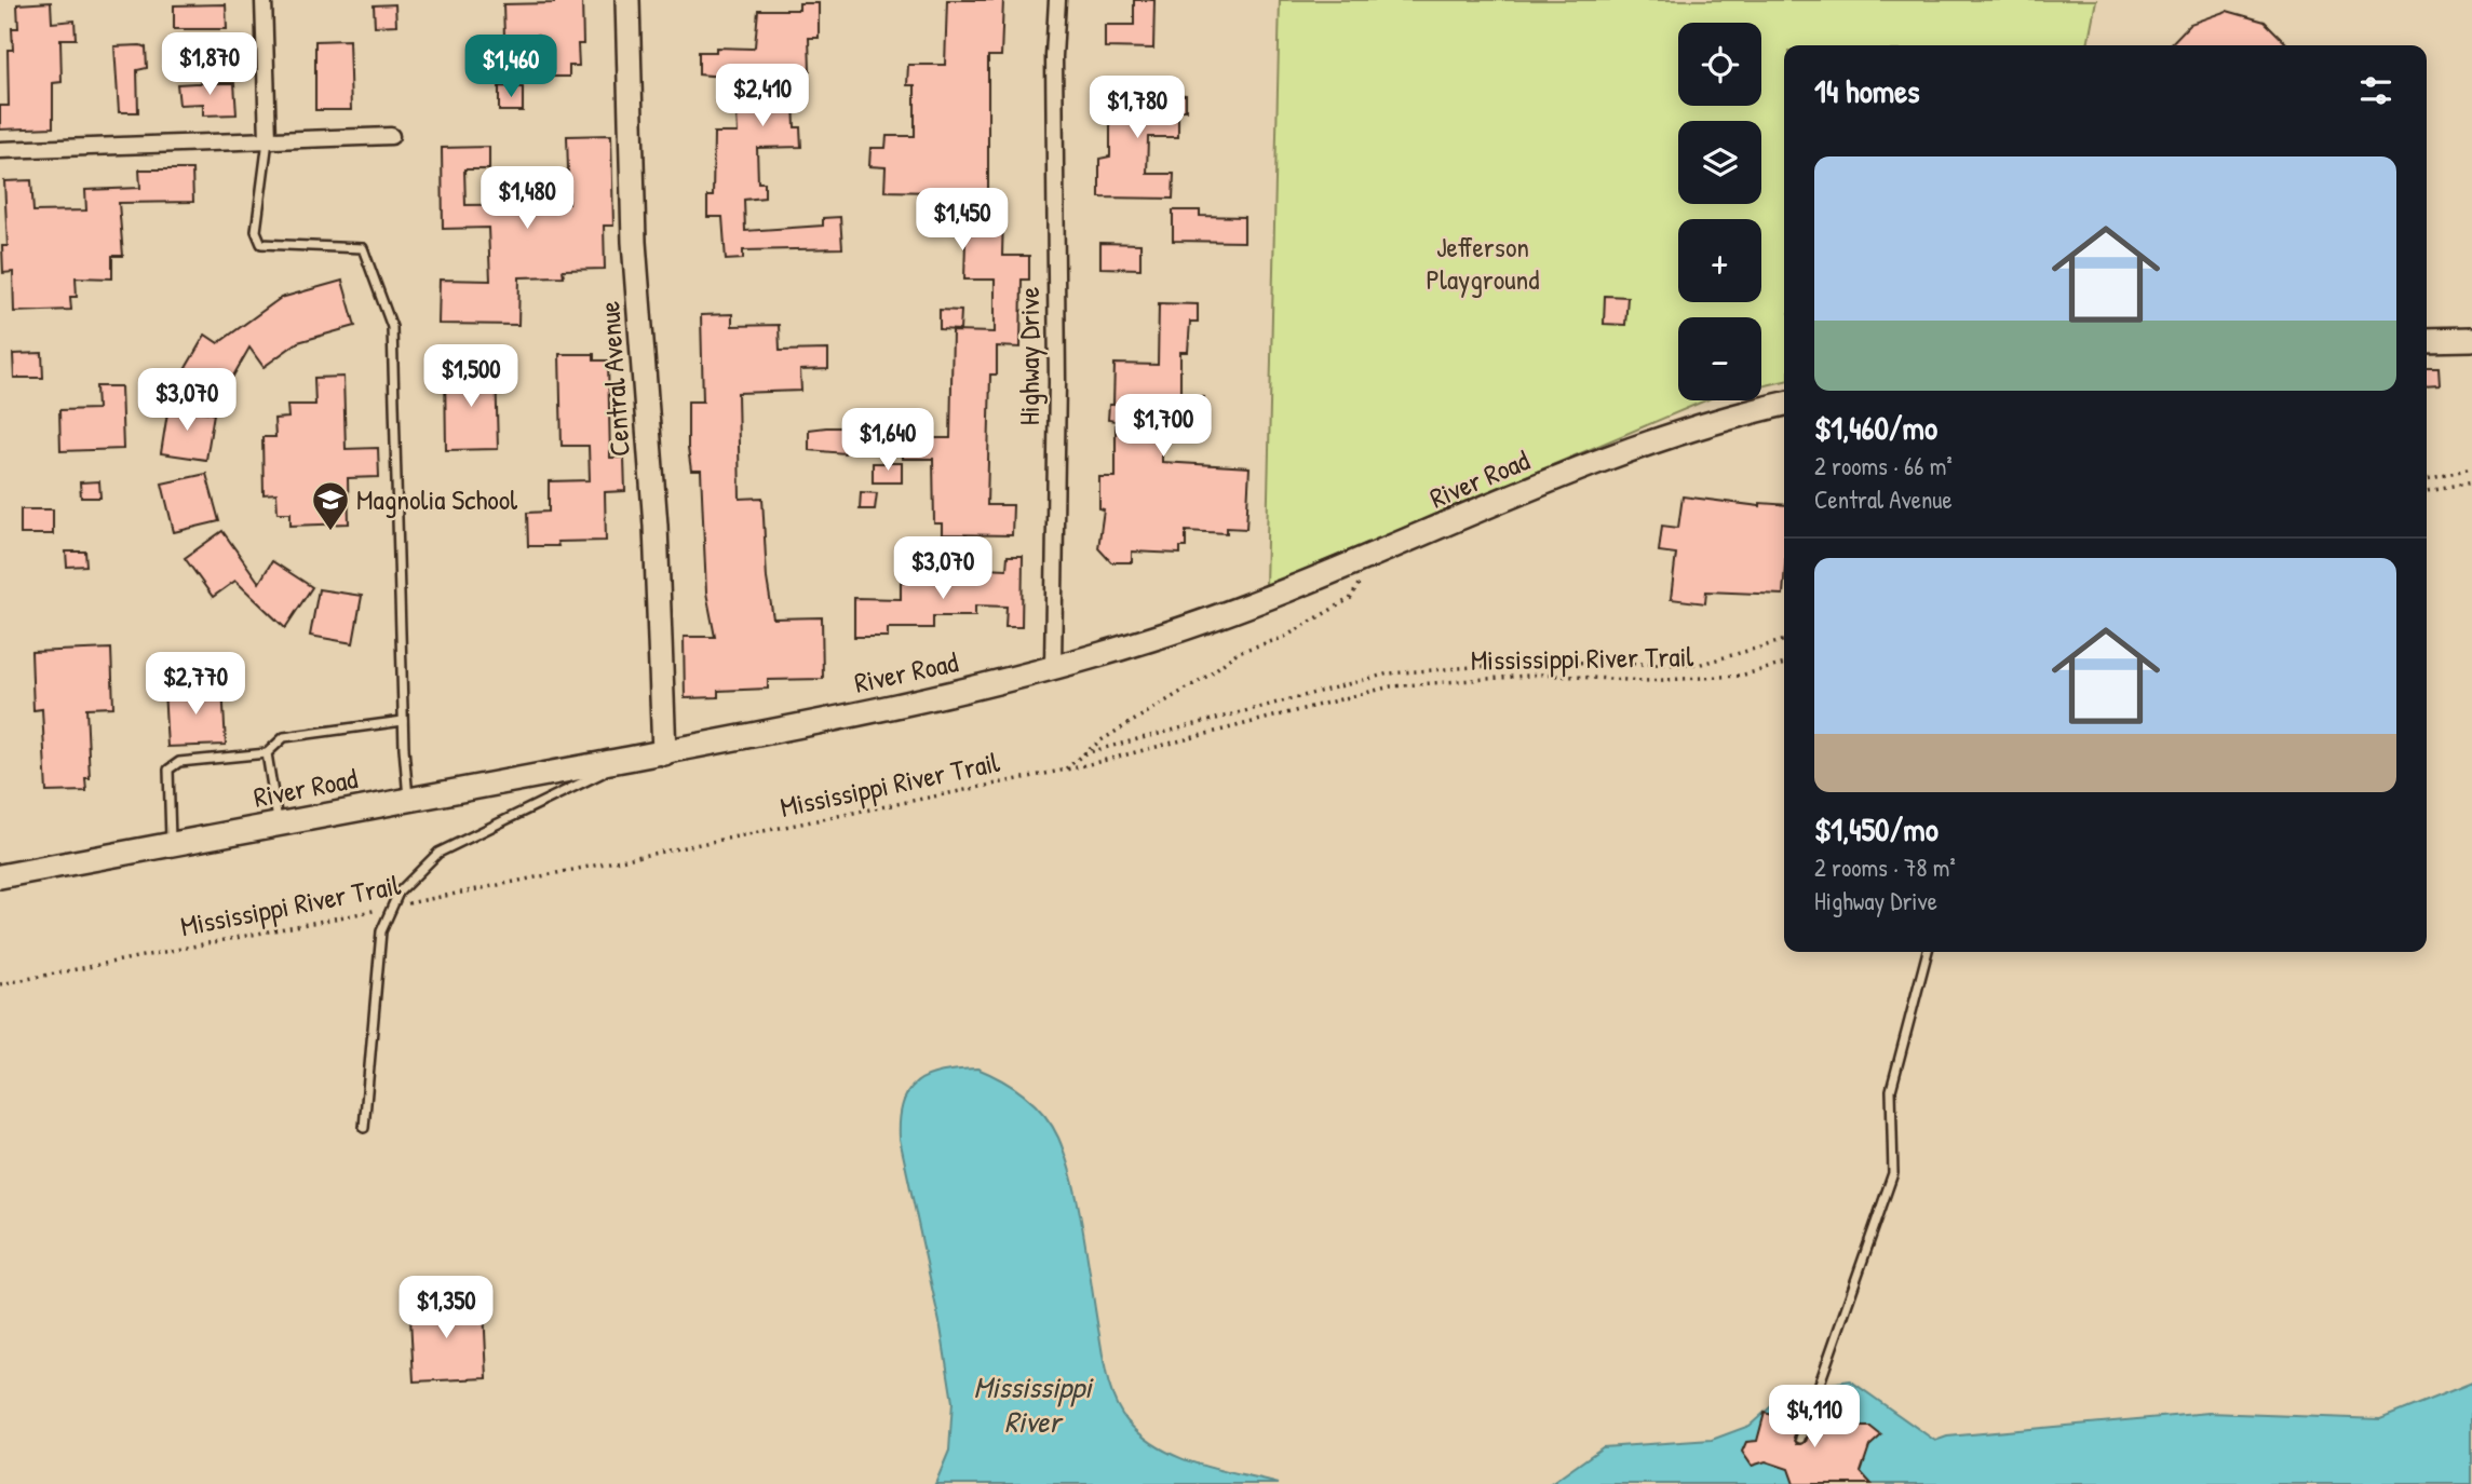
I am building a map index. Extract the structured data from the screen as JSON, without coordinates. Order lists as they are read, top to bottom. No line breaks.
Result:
{"streets":{"main road":["Central Avenue","River Road"],"street":["Highway Drive"],"path":["Mississippi River Trail"]},"crossings":[["Highway Drive","River Road"],["Central Avenue","River Road"]],"water":["Mississippi River"],"parks":["Jefferson Playground"],"places":{"school or university":["Magnolia School"]},"page":{"map_buttons":["+","−"],"price":["$1,870","$1,460","$2,410","$1,780","$1,480","$1,450","$1,500","$3,070","$1,700","$1,640","$3,070","$2,770","$1,350","$4,110"],"heading":"14 homes","list":[{"name":"$1,460/mo","note":"2 rooms · 66 m² · Central Avenue"},{"name":"$1,450/mo","note":"2 rooms · 78 m² · Highway Drive"}]}}
